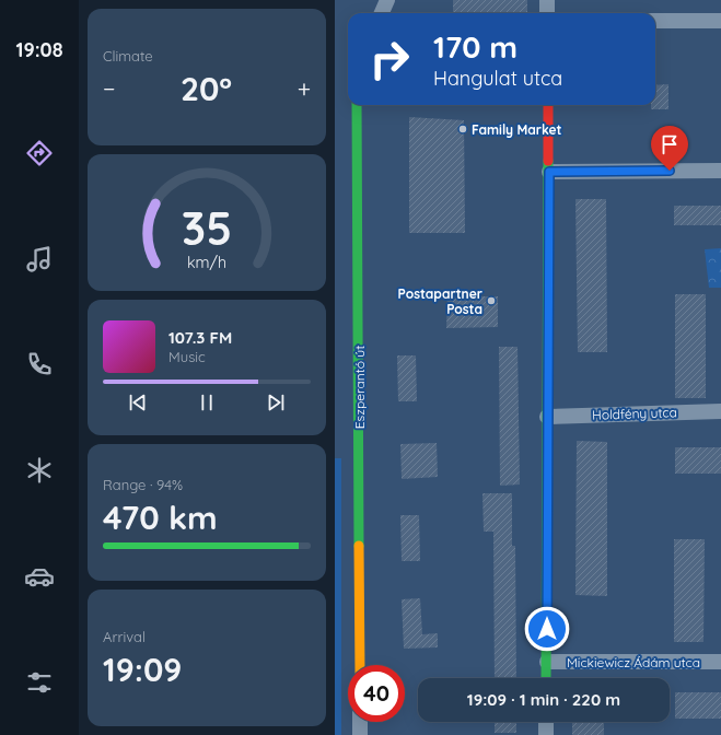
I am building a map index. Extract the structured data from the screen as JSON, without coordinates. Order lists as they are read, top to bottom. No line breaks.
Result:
{"streets":{"street":["Eszperantó út","Holdfény utca","Mickiewicz Ádám utca"]},"places":["Family Market","Postapartner Posta"],"page":{"tabs":"19:08","tile":["Climate",["Range · 94%","470 km"],["Arrival","19:09"]],"turn":["170 m","Hangulat utca"],"heat":["−","20°","+"],"song":["107.3 FM","Music"],"limit":"40","trip":"19:09 · 1 min · 220 m","gauge":["35","km/h"]}}
